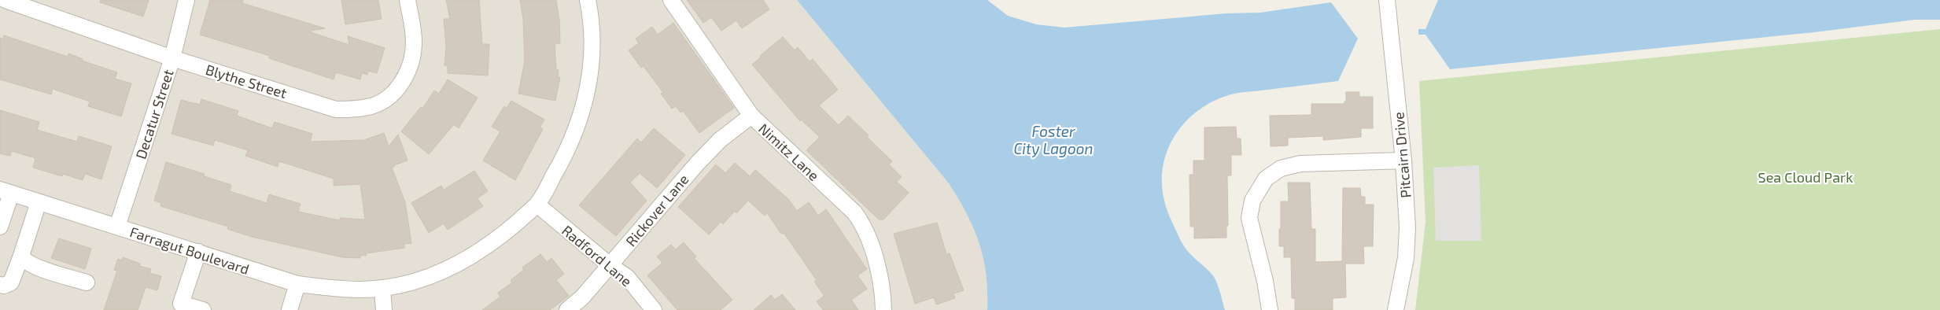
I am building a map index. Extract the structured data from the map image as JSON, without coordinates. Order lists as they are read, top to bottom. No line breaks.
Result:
{"streets":{"street":["Blythe Street","Decatur Street","Nimitz Lane","Pitcairn Drive","Rickover Lane","Farragut Boulevard","Radford Lane"]},"crossings":[["Blythe Street","Decatur Street"],["Decatur Street","Farragut Boulevard"],["Nimitz Lane","Rickover Lane"],["Rickover Lane","Radford Lane"],["Farragut Boulevard","Radford Lane"]],"water":["Foster City Lagoon"],"parks":["Sea Cloud Park"]}
